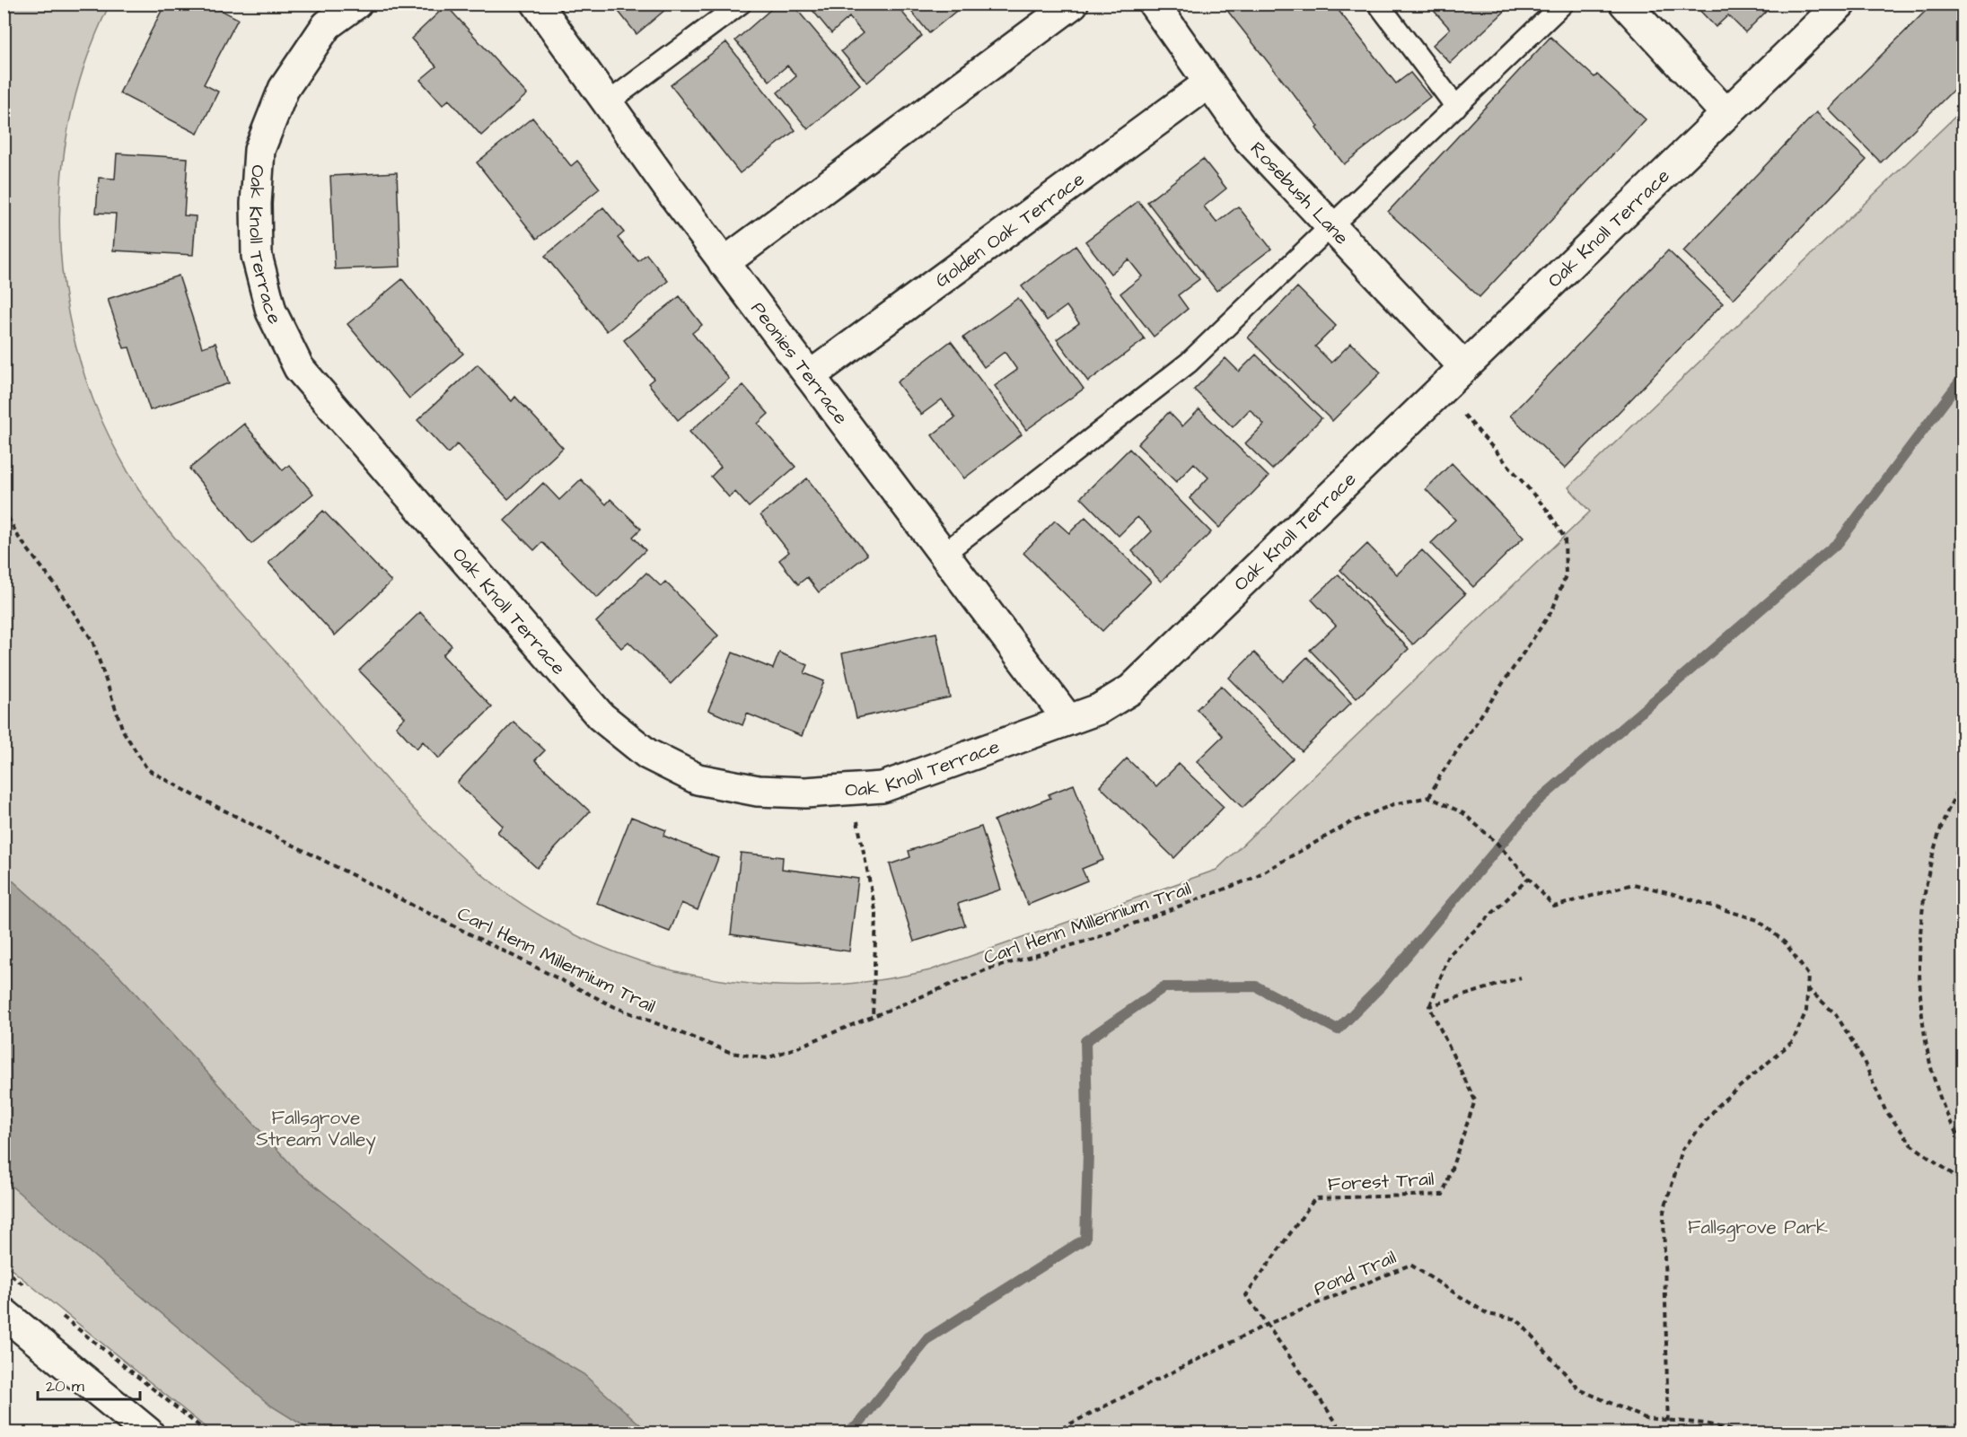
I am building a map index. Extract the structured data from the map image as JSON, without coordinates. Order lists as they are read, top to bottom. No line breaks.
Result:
{"streets":{"street":["Rosebush Lane","Oak Knoll Terrace","Golden Oak Terrace","Peonies Terrace"],"path":["Carl Henn Millennium Trail","Forest Trail","Pond Trail"]},"crossings":[["Rosebush Lane","Oak Knoll Terrace"],["Rosebush Lane","Golden Oak Terrace"],["Oak Knoll Terrace","Peonies Terrace"],["Golden Oak Terrace","Peonies Terrace"],["Forest Trail","Pond Trail"]],"parks":["Fallsgrove Stream Valley","Fallsgrove Park"],"scale_bar":"20 m"}
